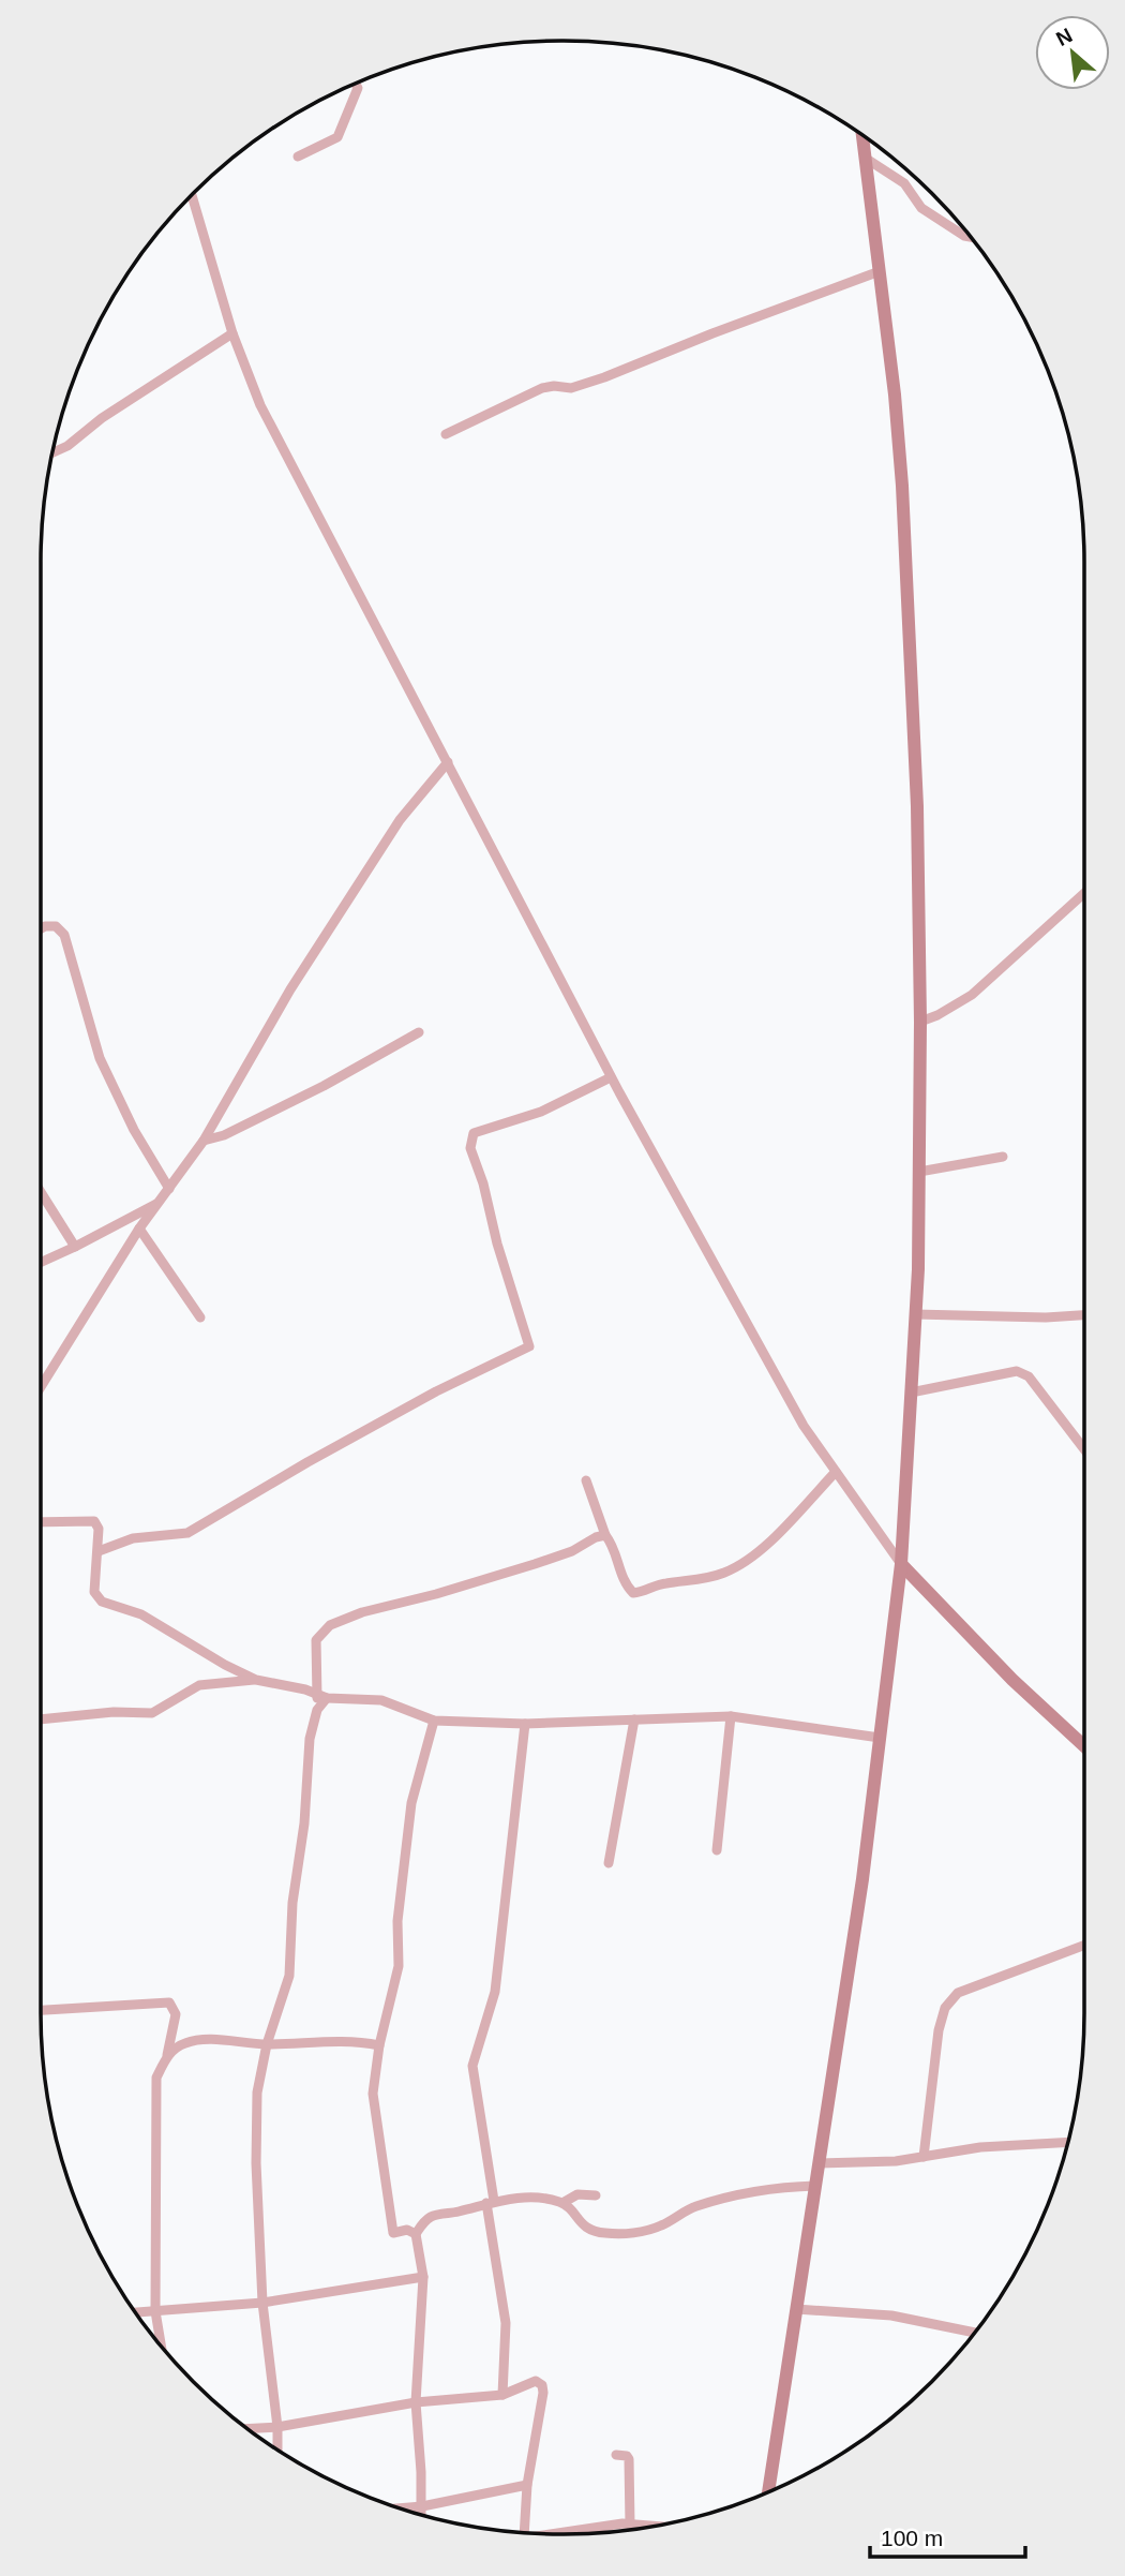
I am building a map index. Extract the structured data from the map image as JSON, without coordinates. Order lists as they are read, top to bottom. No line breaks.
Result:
{"scale_bar":"100 m","north":"top left"}
